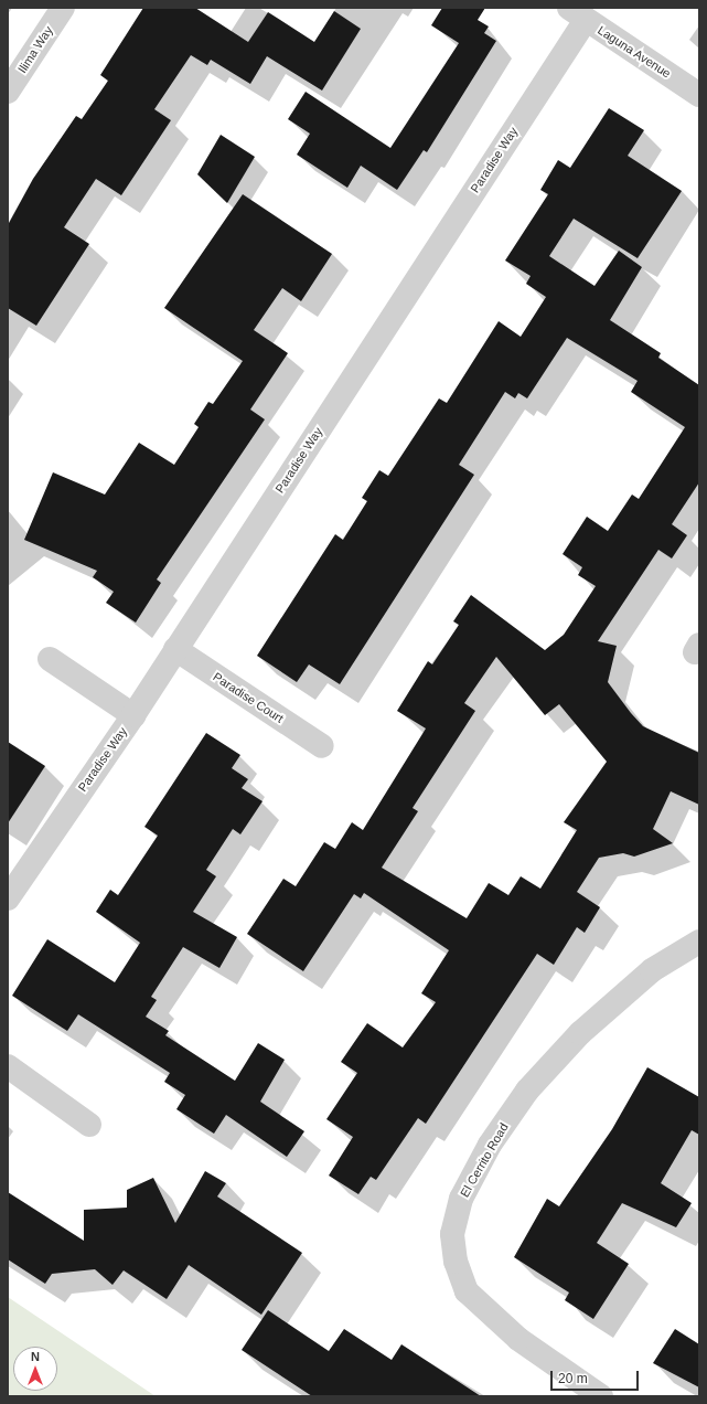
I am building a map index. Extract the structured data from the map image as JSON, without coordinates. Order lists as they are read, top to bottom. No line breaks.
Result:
{"streets":{"street":["Ilima Way","Laguna Avenue","Paradise Way","Paradise Court","El Cerrito Road"]},"crossings":[["Laguna Avenue","Paradise Way"],["Paradise Way","Paradise Court"]],"scale_bar":"20 m","north":"top"}
